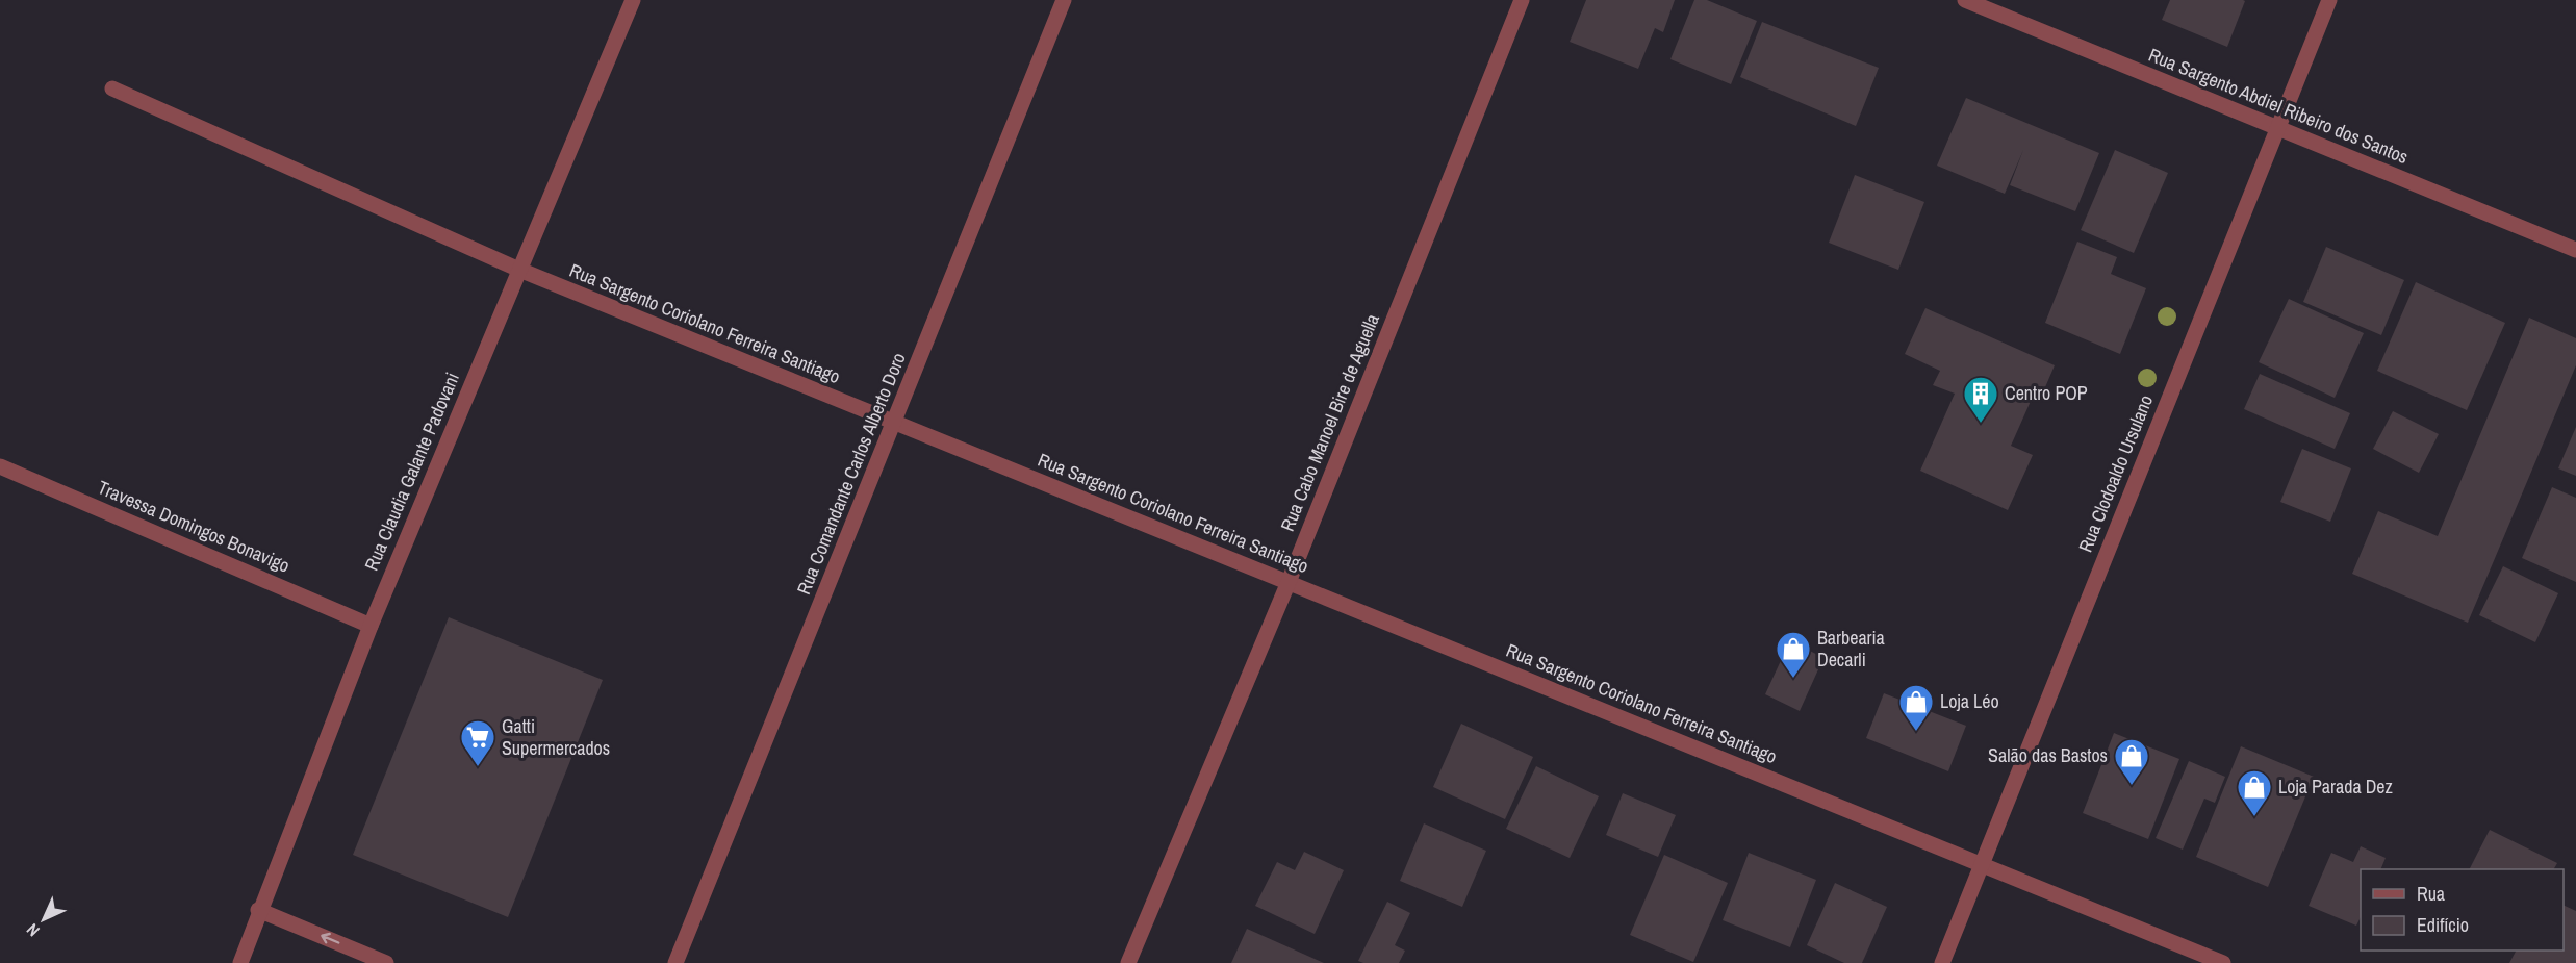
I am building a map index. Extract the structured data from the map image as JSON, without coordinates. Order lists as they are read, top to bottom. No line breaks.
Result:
{"streets":{"street":["Rua Sargento Abdiel Ribeiro dos Santos","Rua Sargento Coriolano Ferreira Santiago","Rua Cabo Manoel Bire de Aguella","Rua Claudia Galante Padovani","Rua Comandante Carlos Alberto Doro","Rua Clodoaldo Ursulano","Travessa Domingos Bonavigo"]},"crossings":[["Rua Sargento Abdiel Ribeiro dos Santos","Rua Clodoaldo Ursulano"],["Rua Sargento Coriolano Ferreira Santiago","Rua Cabo Manoel Bire de Aguella"],["Rua Sargento Coriolano Ferreira Santiago","Rua Claudia Galante Padovani"],["Rua Sargento Coriolano Ferreira Santiago","Rua Comandante Carlos Alberto Doro"],["Rua Sargento Coriolano Ferreira Santiago","Rua Clodoaldo Ursulano"],["Rua Claudia Galante Padovani","Travessa Domingos Bonavigo"]],"places":{"building":["Centro POP"],"shop":["Barbearia Decarli","Loja Léo","Salão das Bastos","Loja Parada Dez"],"supermarket":["Gatti Supermercados"]},"legend":["Rua","Edifício"],"north":"bottom left"}
